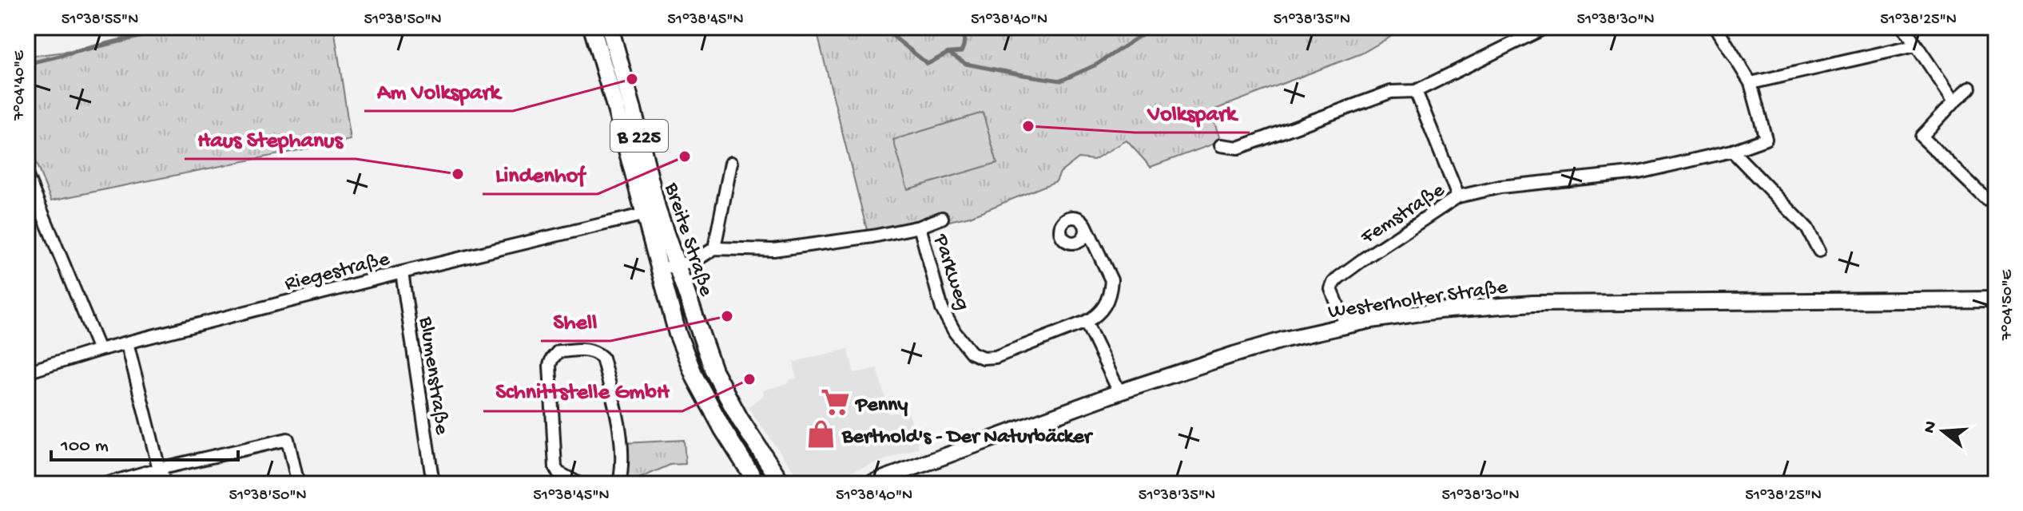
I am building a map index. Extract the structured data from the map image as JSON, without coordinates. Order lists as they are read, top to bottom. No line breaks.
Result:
{"streets":{"main road":["B 225","Breite Straße","Westerholter Straße"],"street":["Femstraße","Riegestraße","Parkweg","Blumenstraße"]},"crossings":[["Femstraße","Westerholter Straße"],["Breite Straße","Riegestraße"],["Riegestraße","Blumenstraße"]],"places":{"other":["Am Volkspark","Volkspark","Lindenhof","Haus Stephanus","Shell","Schnittstelle GmbH"],"supermarket":["Penny"],"shop":["Berthold's - Der Naturbäcker"]},"scale_bar":"100 m","north":"left","coordinates":["51°38'55\"N","51°38'50\"N","51°38'45\"N","51°38'40\"N","51°38'35\"N","51°38'30\"N","51°38'25\"N","7°04'40\"E","7°04'50\"E"]}
